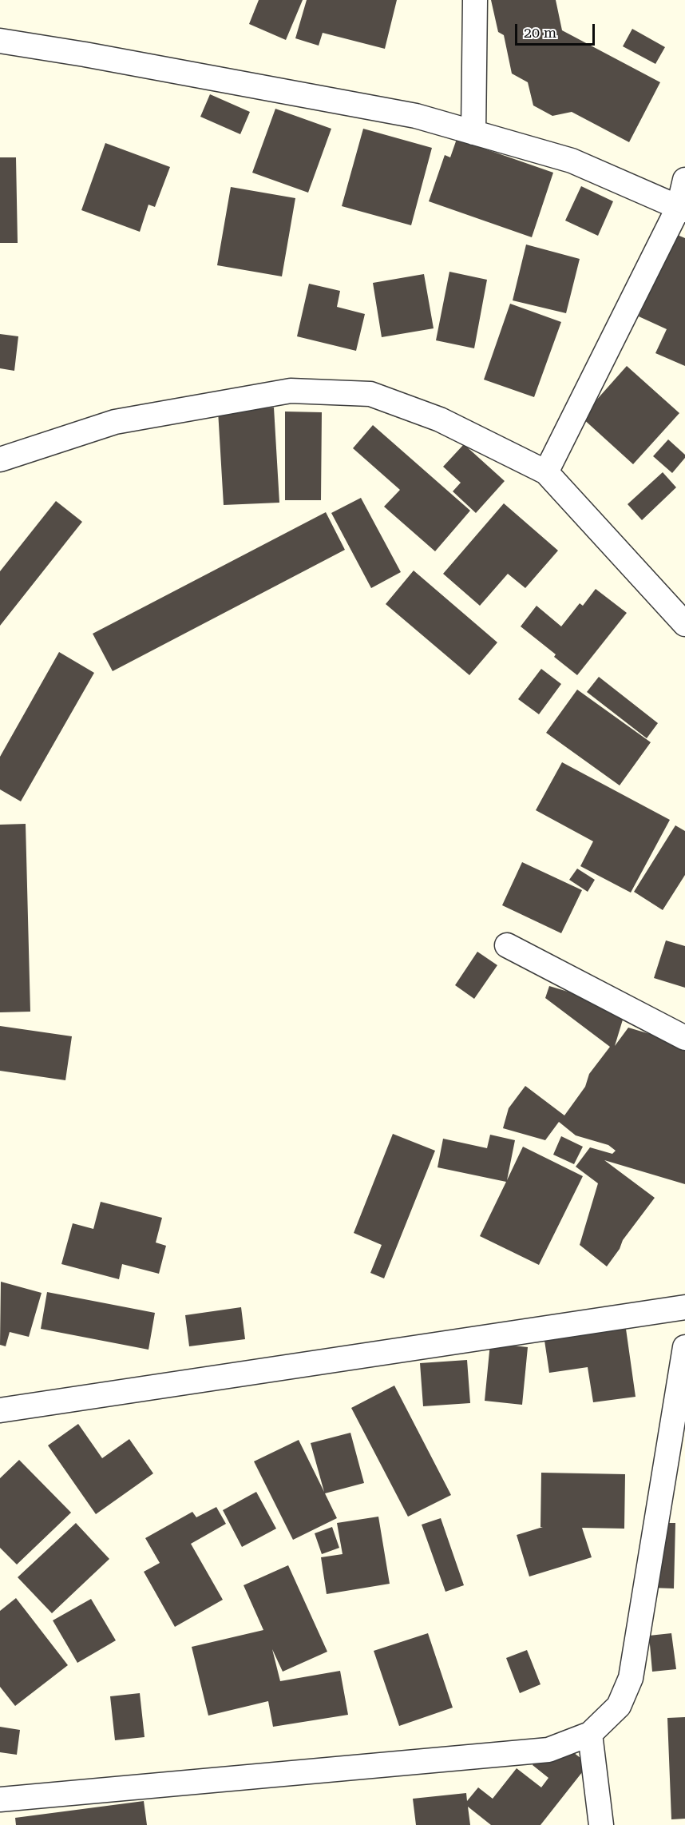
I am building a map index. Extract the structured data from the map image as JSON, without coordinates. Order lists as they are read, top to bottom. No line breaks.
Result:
{"scale_bar":"20 m"}
